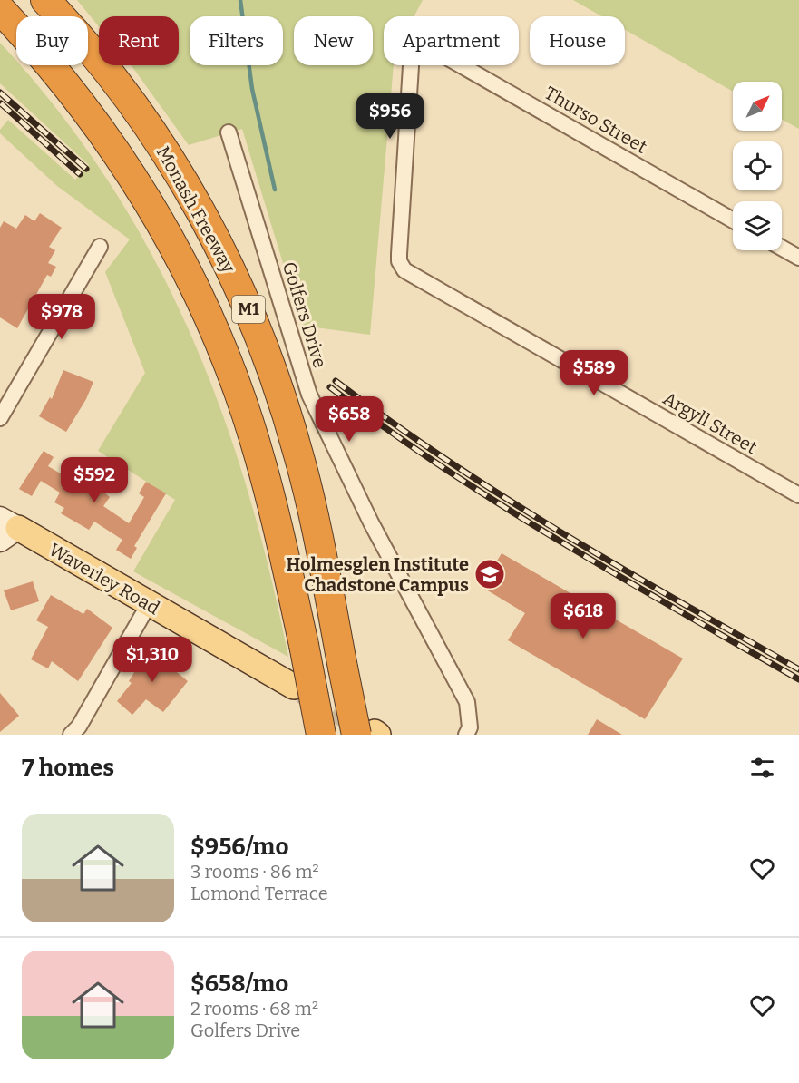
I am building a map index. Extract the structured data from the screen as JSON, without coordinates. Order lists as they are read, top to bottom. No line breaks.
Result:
{"streets":{"highway":["Monash Freeway","M1"],"main road":["Waverley Road"],"street":["Thurso Street","Golfers Drive","Argyll Street"]},"crossings":[["Thurso Street","Argyll Street"]],"places":{"school or university":["Holmesglen Institute Chadstone Campus"]},"north":"top right","page":{"chip":["Buy","Rent","Filters","New","Apartment","House"],"price":["$956","$978","$589","$658","$592","$618","$1,310"],"heading":"7 homes","list":[{"name":"$956/mo","note":"3 rooms · 86 m² · Lomond Terrace"},{"name":"$658/mo","note":"2 rooms · 68 m² · Golfers Drive"}]}}
